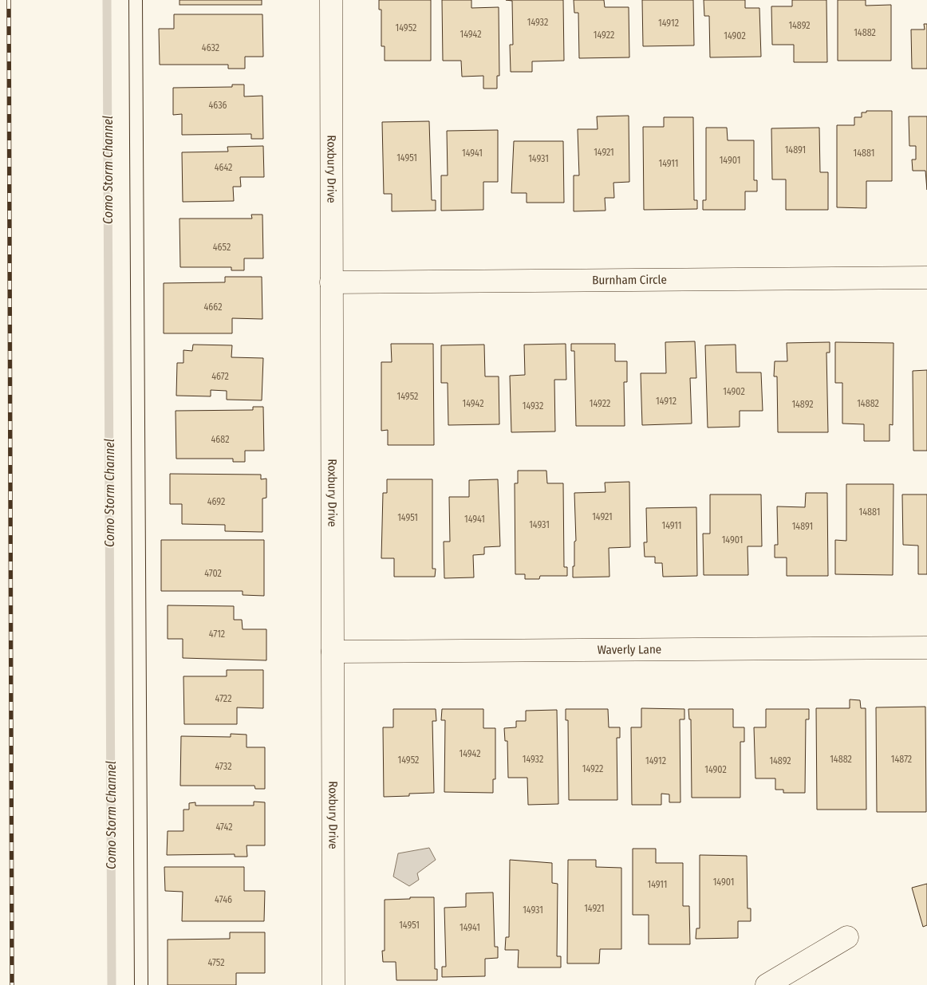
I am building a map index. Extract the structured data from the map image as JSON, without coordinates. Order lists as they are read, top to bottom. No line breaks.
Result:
{"streets":{"street":["Roxbury Drive","Burnham Circle","Waverly Lane"]},"crossings":[["Roxbury Drive","Burnham Circle"],["Roxbury Drive","Waverly Lane"]],"water":["Como Storm Channel"],"house_numbers":["14932","14912","14892","14952","14882","14942","14922","14902","4632","4636","14891","14921","14941","14881","14951","14931","14901","14911","4642","4652","4662","4672","14902","14952","14912","14942","14922","14882","14892","14932","4682","4692","14881","14921","14951","14941","14931","14911","14891","14901","4702","4712","4722","14942","14932","14882","14872","14952","14912","14892","4732","14922","14902","4742","14901","14911","4746","14921","14931","14951","14941","4752"]}
